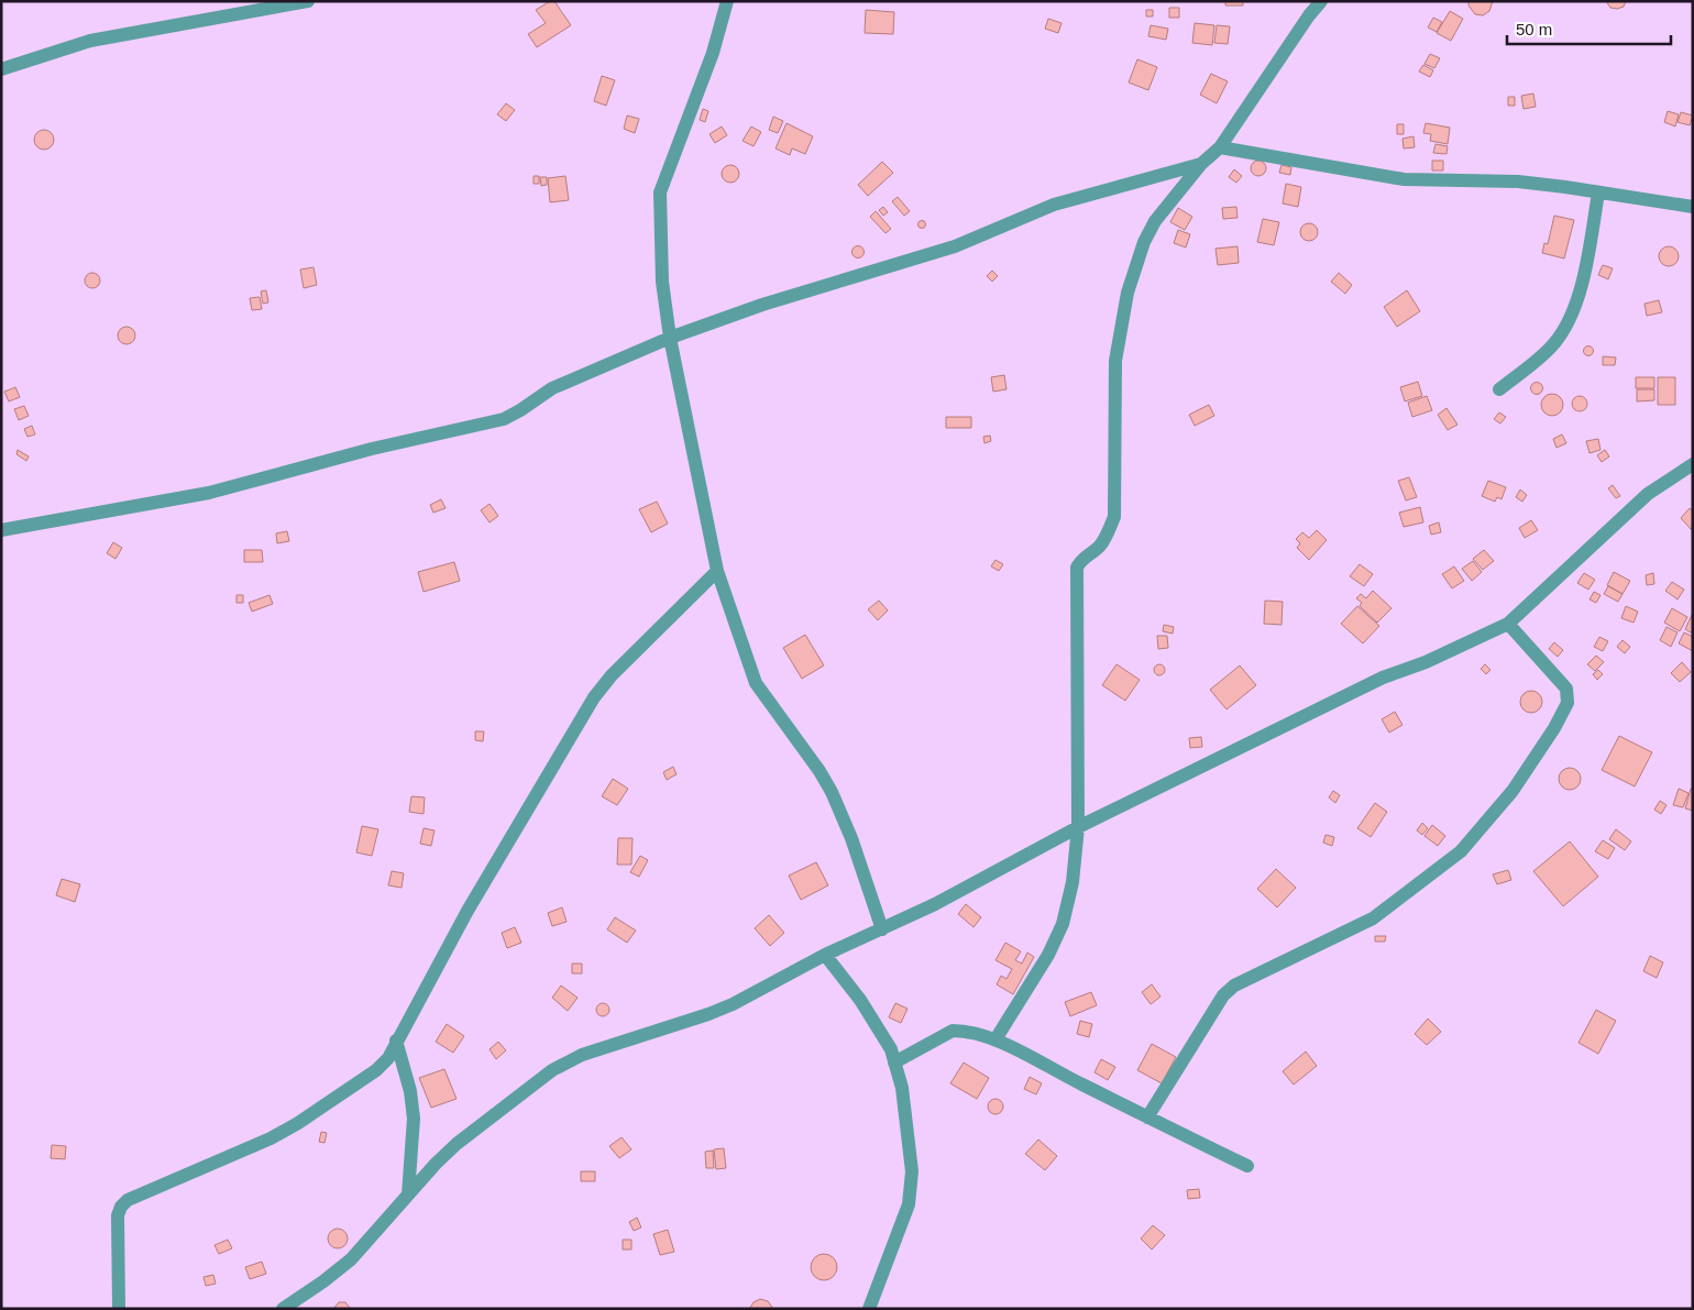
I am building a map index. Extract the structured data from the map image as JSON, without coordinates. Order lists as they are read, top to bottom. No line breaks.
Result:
{"scale_bar":"50 m"}
